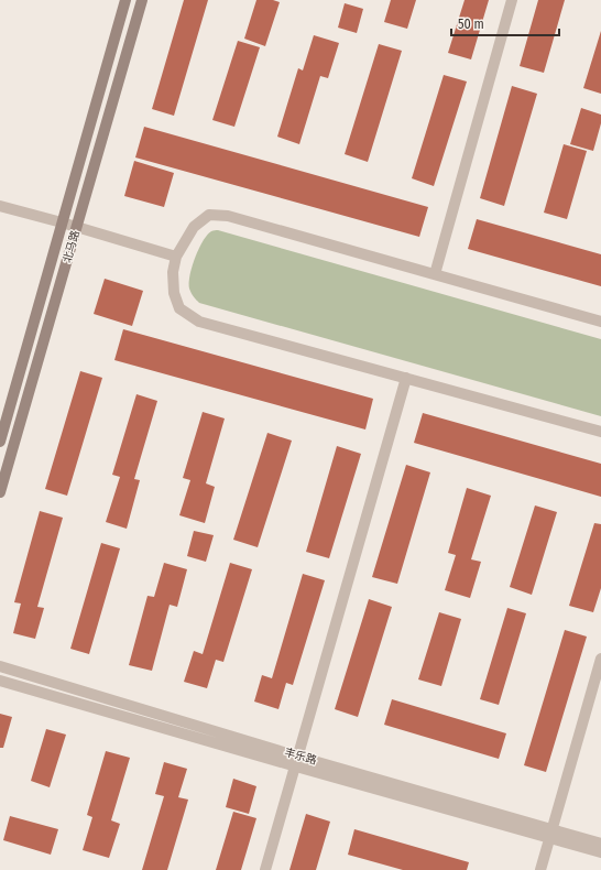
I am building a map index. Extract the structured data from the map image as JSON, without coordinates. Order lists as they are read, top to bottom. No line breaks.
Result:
{"streets":{"main road":["北马路"],"street":["丰乐路"]},"scale_bar":"50 m"}
